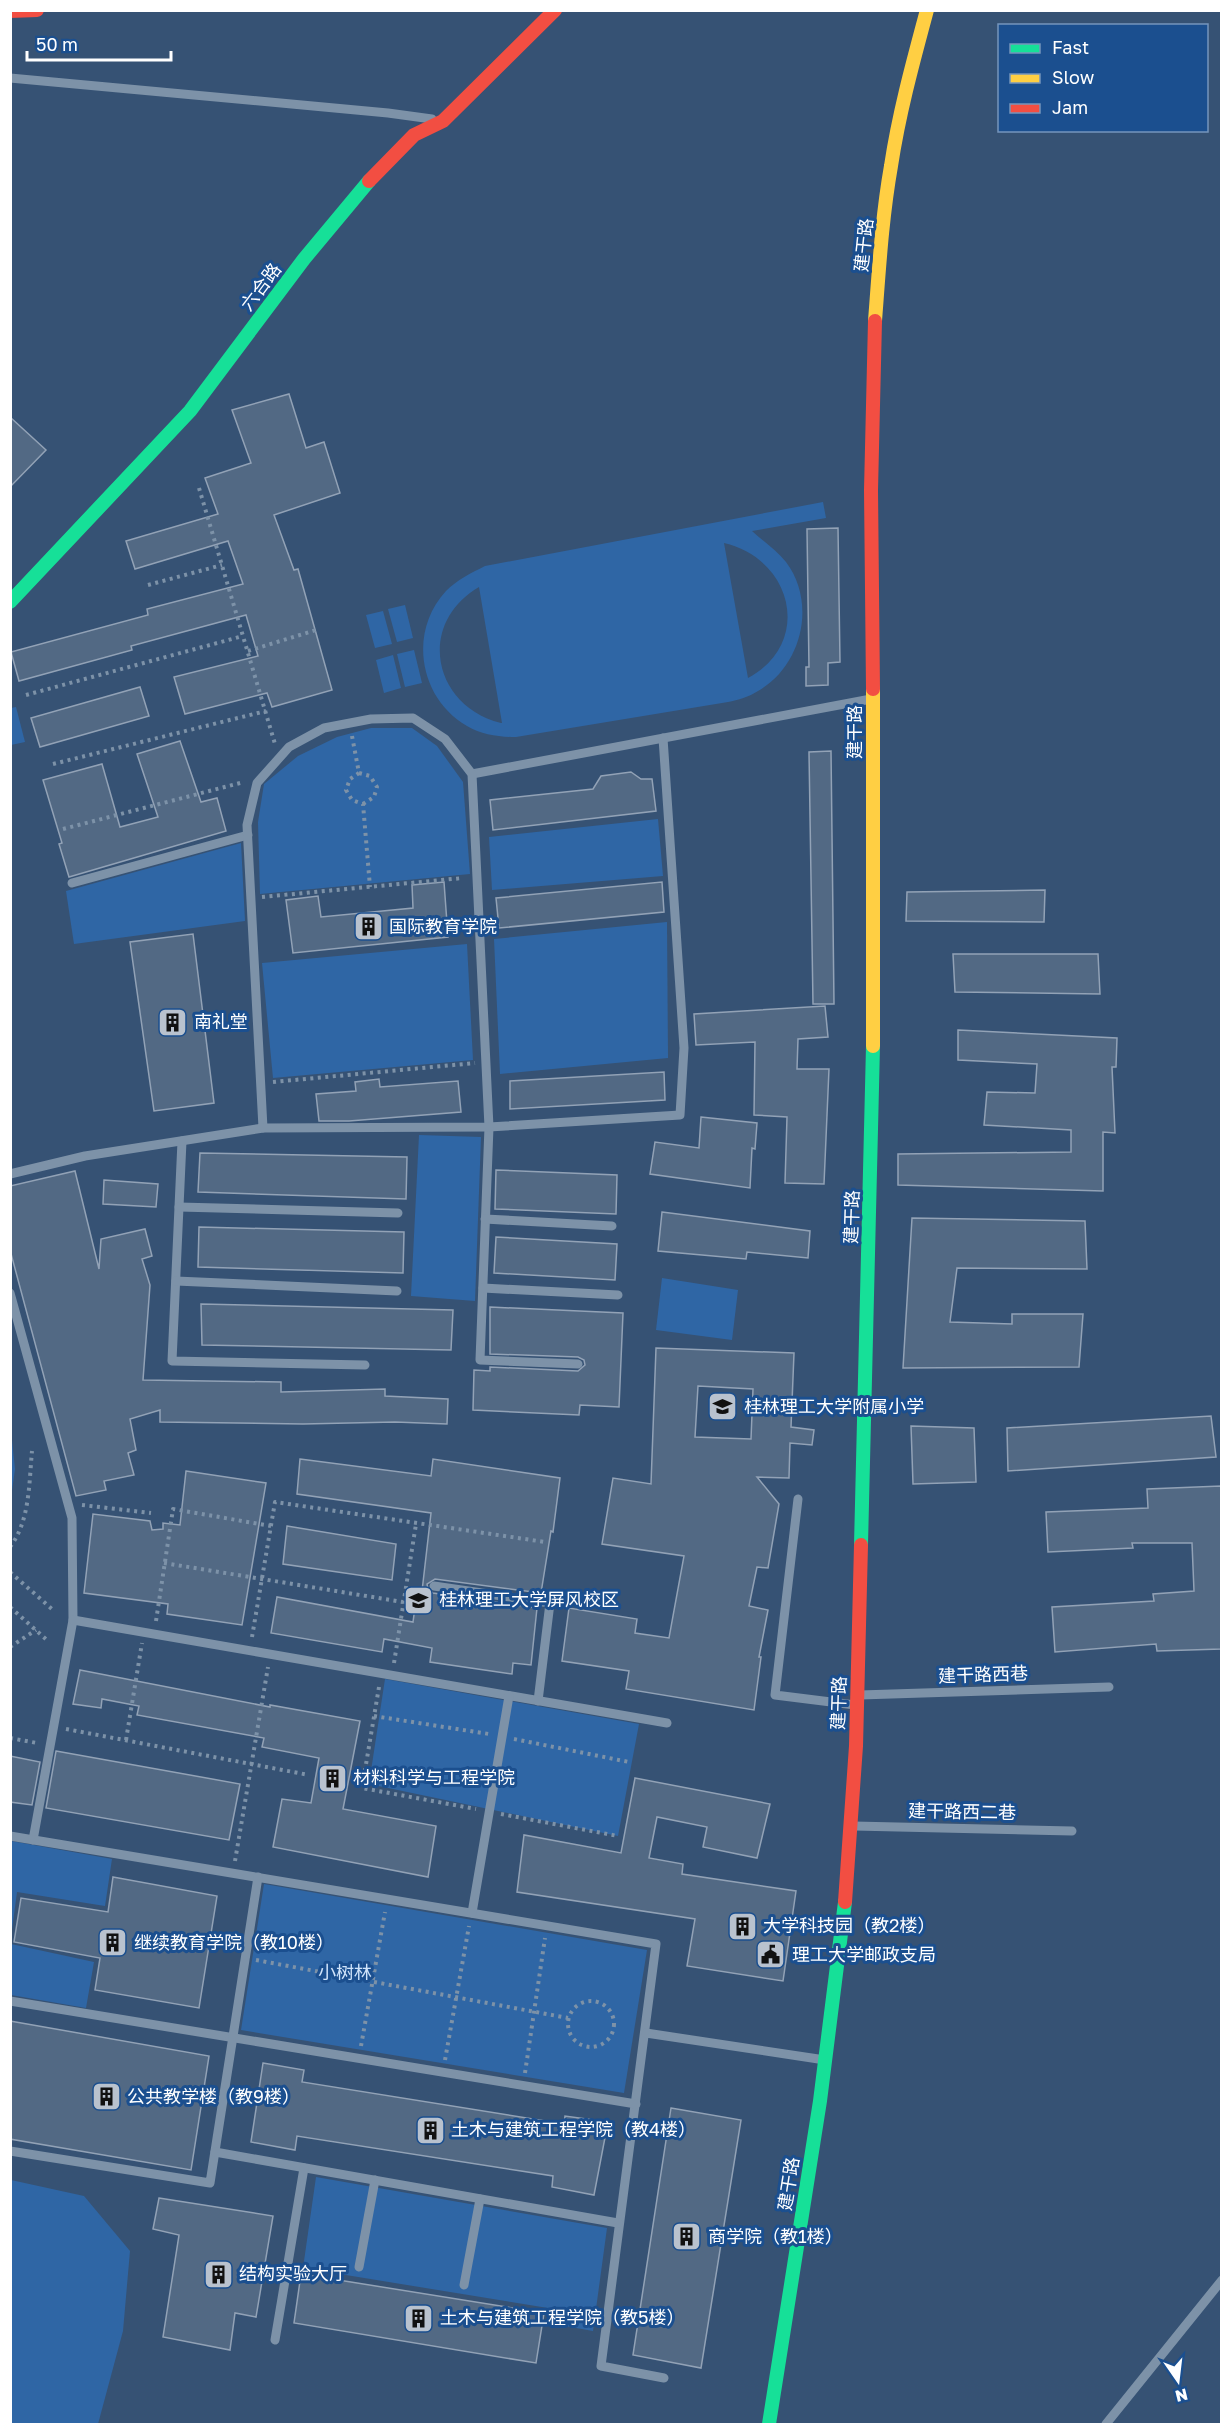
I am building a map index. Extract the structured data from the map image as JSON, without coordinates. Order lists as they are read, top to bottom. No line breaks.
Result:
{"streets":{"main road":["建干路","六合路"],"lane":["建干路西巷","建干路西二巷"]},"crossings":[["建干路","建干路西巷"],["建干路","建干路西二巷"]],"parks":["小树林"],"places":{"building":["国际教育学院","南礼堂","材料科学与工程学院","大学科技园（教2楼）","继续教育学院（教10楼）","公共教学楼（教9楼）","土木与建筑工程学院（教4楼）","商学院（教1楼）","结构实验大厅","土木与建筑工程学院（教5楼）"],"school or university":["桂林理工大学附属小学","桂林理工大学屏风校区"],"public building":["理工大学邮政支局"]},"legend":["Fast","Slow","Jam"],"scale_bar":"50 m","north":"bottom"}
